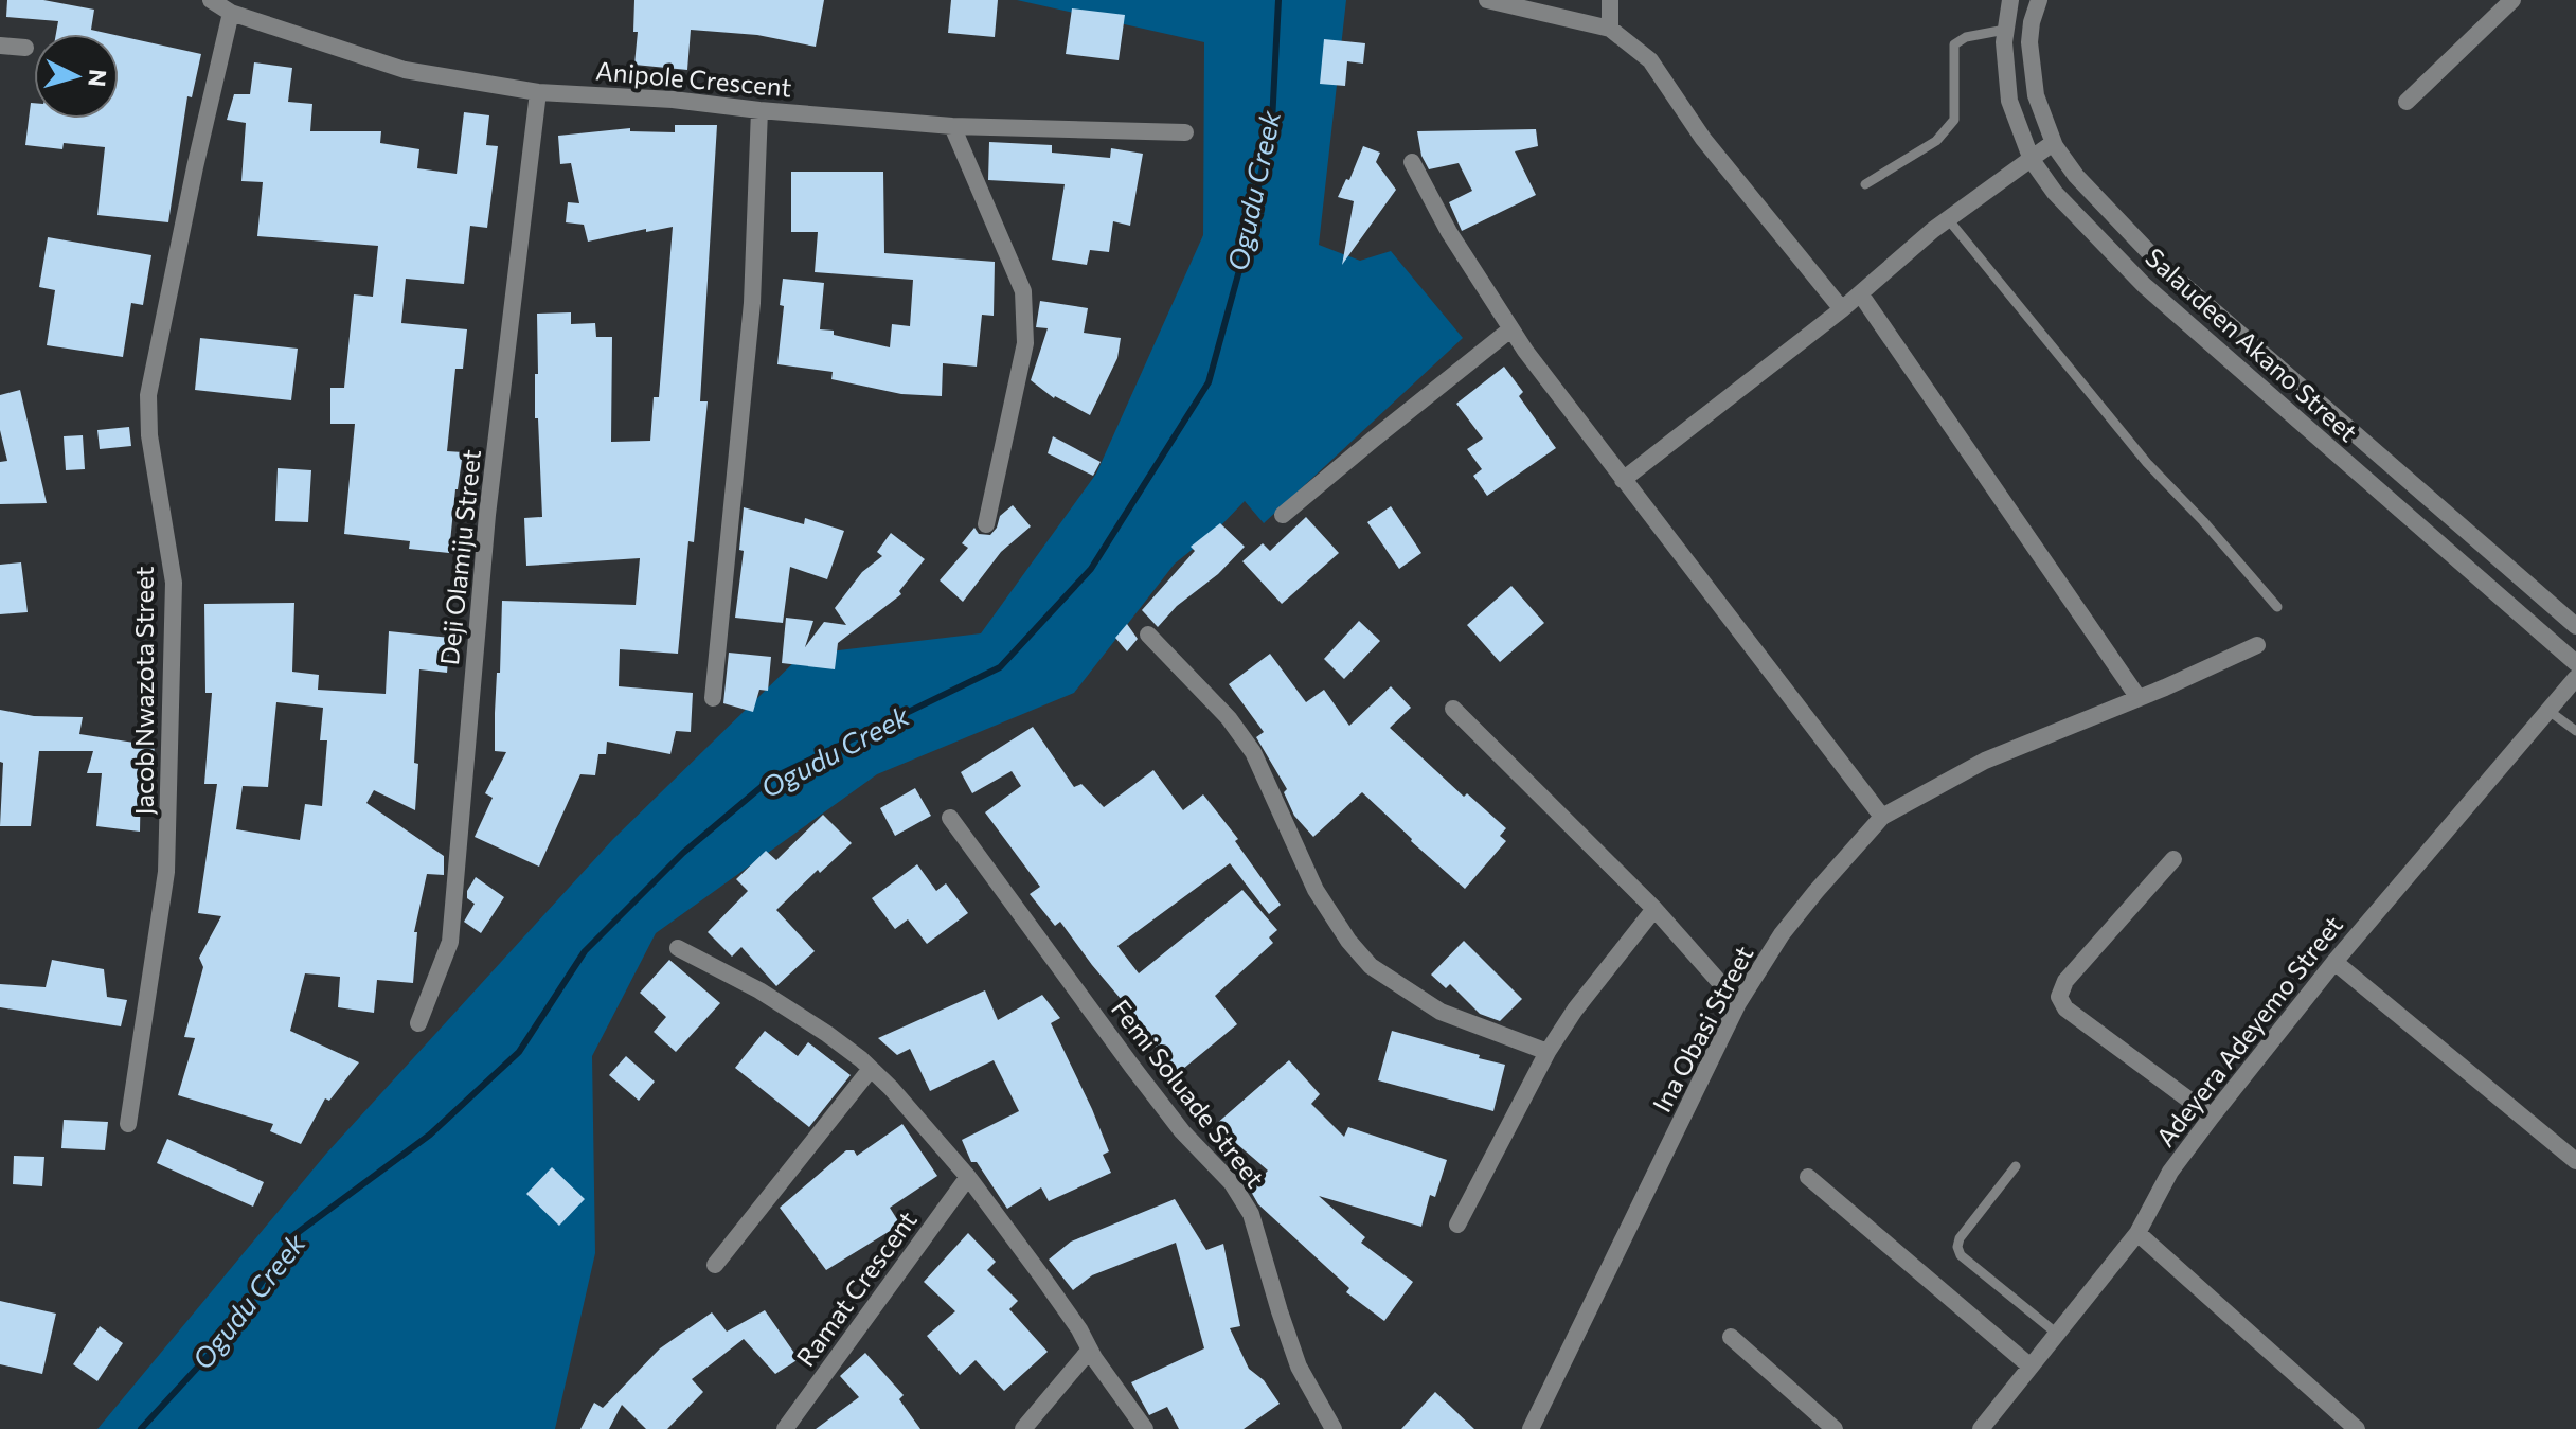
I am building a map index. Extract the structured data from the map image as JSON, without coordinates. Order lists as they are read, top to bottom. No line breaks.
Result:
{"streets":{"street":["Anipole Crescent","Salaudeen Akano Street","Deji Olamiju Street","Jacob Nwazota Street","Ina Obasi Street","Adeyera Adeyemo Street","Femi Soluade Street","Ramat Crescent"]},"crossings":[["Anipole Crescent","Deji Olamiju Street"],["Anipole Crescent","Jacob Nwazota Street"]],"water":["Ogudu Creek"],"north":"right"}
